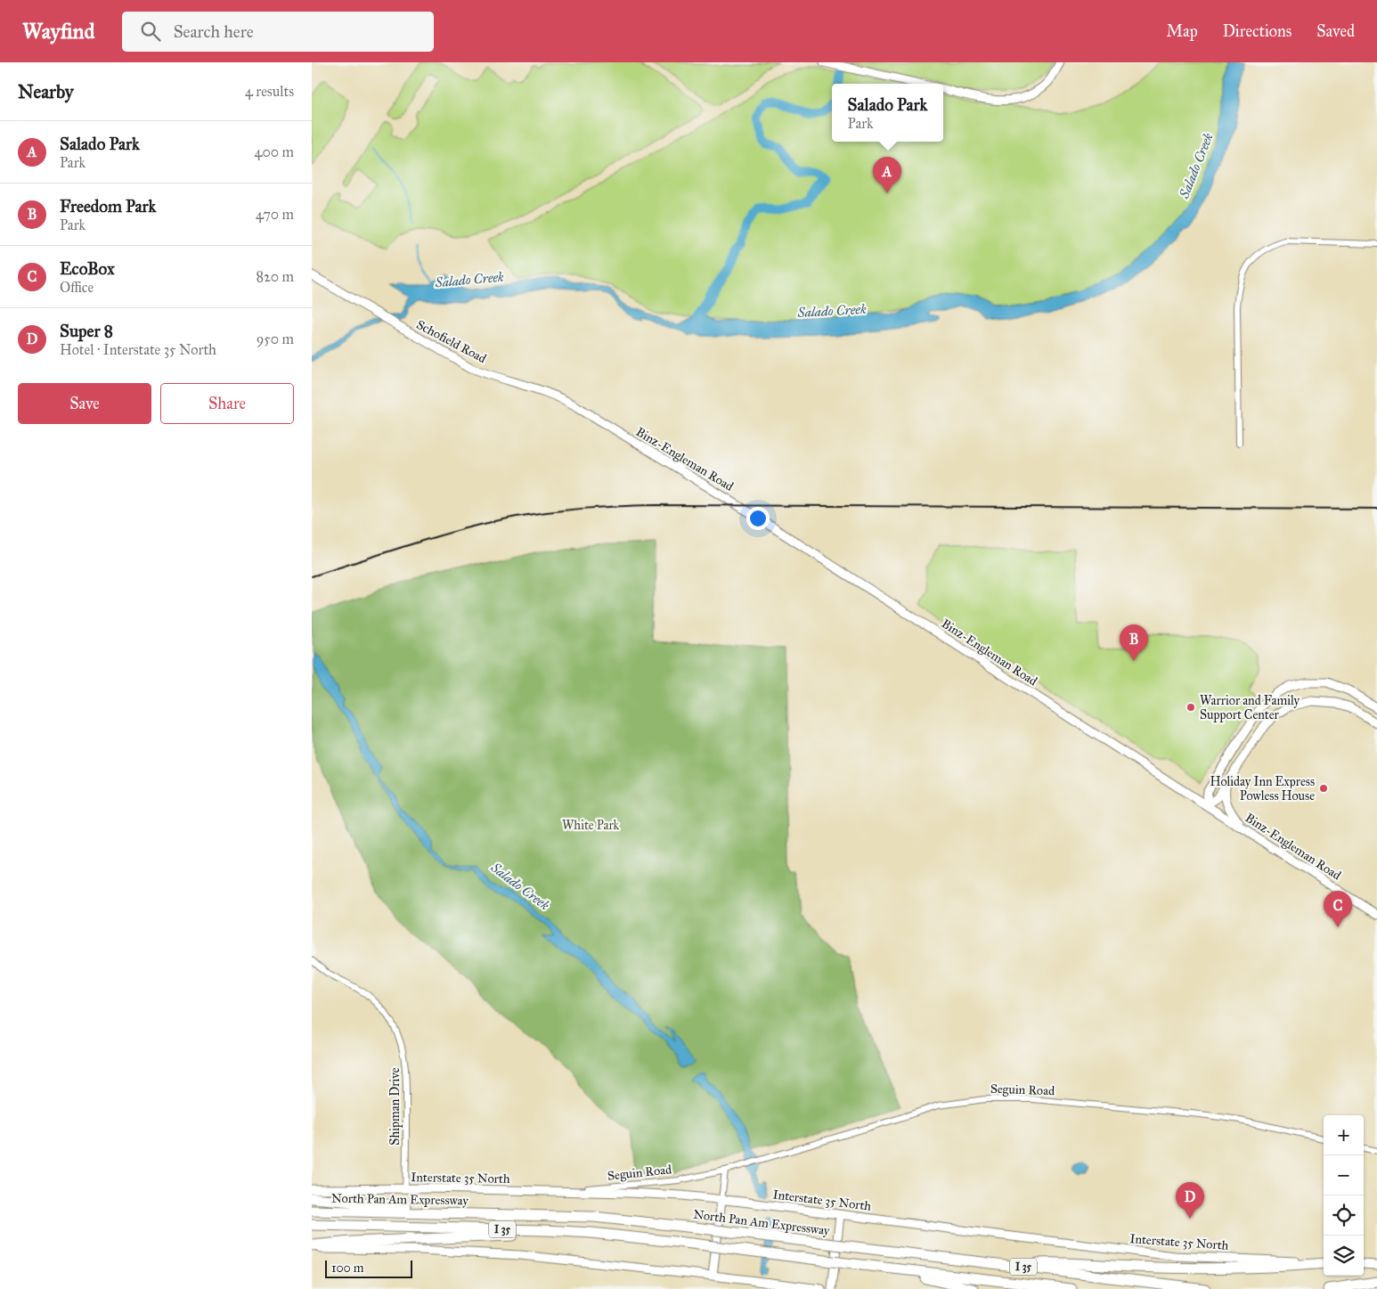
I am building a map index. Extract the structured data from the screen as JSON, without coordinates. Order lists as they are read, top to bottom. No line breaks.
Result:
{"streets":{"highway":["North Pan Am Expressway","I 35"],"street":["Schofield Road","Binz-Engleman Road","Seguin Road","Shipman Drive","Interstate 35 North"]},"crossings":[["Schofield Road","Binz-Engleman Road"],["Seguin Road","Interstate 35 North"],["Shipman Drive","Interstate 35 North"]],"water":["Salado Creek"],"parks":["White Park"],"places":["Warrior and Family Support Center","Holiday Inn Express Powless House"],"scale_bar":"100 m","page":{"header":"Wayfind","search":"Search here","nav":["Map","Directions","Saved"],"heading":["Nearby","4 results"],"popup":["Salado Park","Park"],"list":[{"mark":"A","name":"Salado Park","note":"Park","value":"400 m"},{"mark":"B","name":"Freedom Park","note":"Park","value":"470 m"},{"mark":"C","name":"EcoBox","note":"Office","value":"820 m"},{"mark":"D","name":"Super 8","note":"Hotel · Interstate 35 North","value":"950 m"}],"pins":["A","B","C","D"],"buttons":["Save","Share"],"map_buttons":["+","−"],"scale":"100 m"}}
